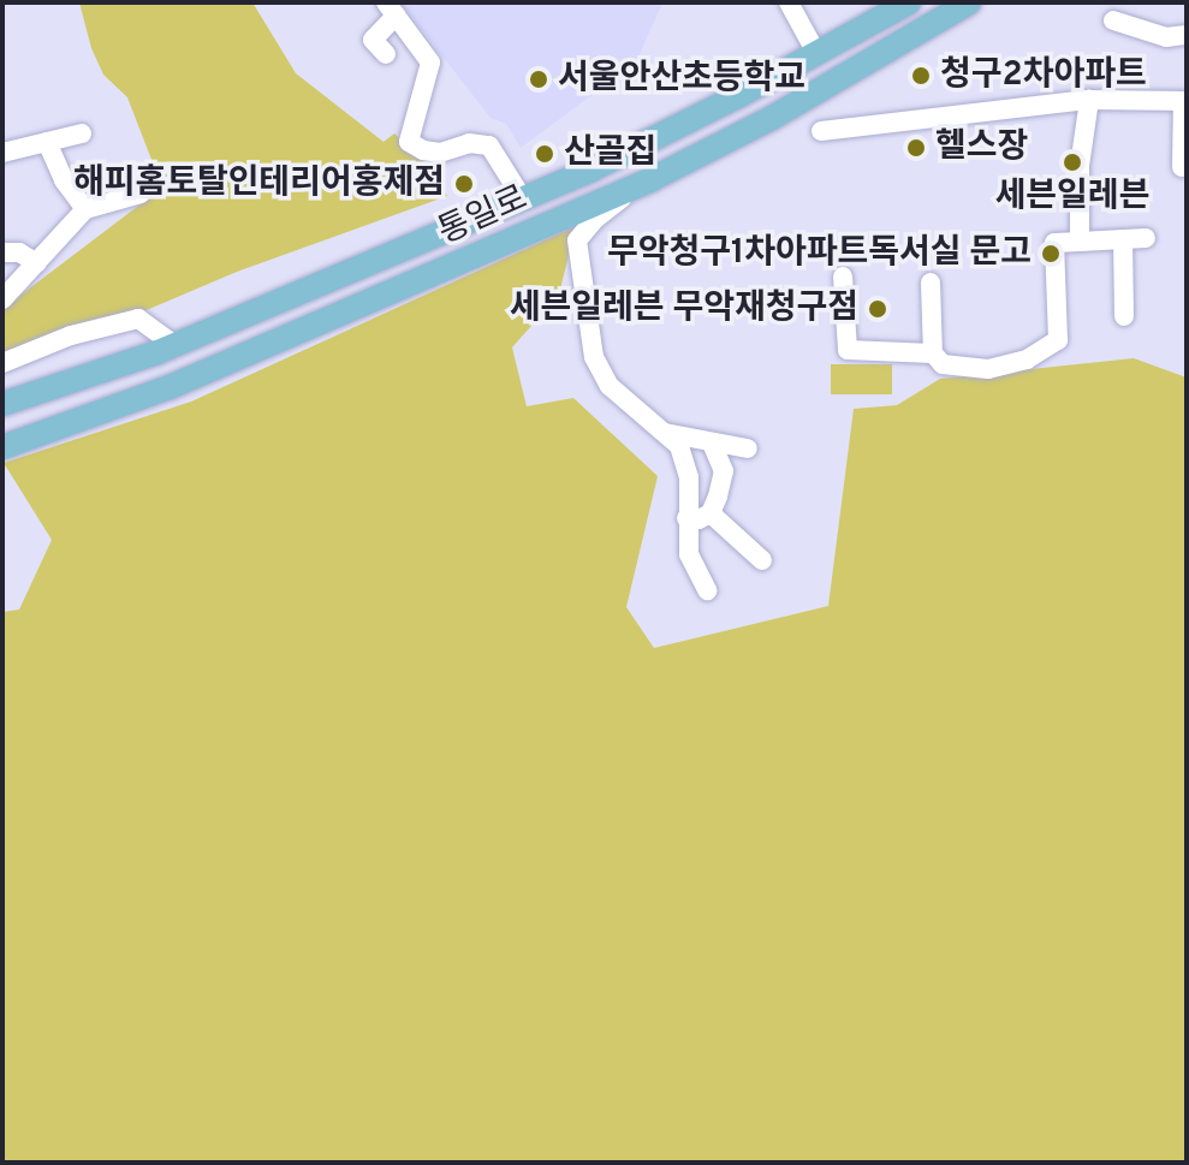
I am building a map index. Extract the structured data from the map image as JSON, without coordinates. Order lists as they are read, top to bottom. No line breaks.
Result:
{"streets":{"main road":["통일로"]},"places":["청구2차아파트","서울안산초등학교","헬스장","산골집","세븐일레븐","해피홈토탈인테리어홍제점","무악청구1차아파트독서실 문고","세븐일레븐 무악재청구점"]}
